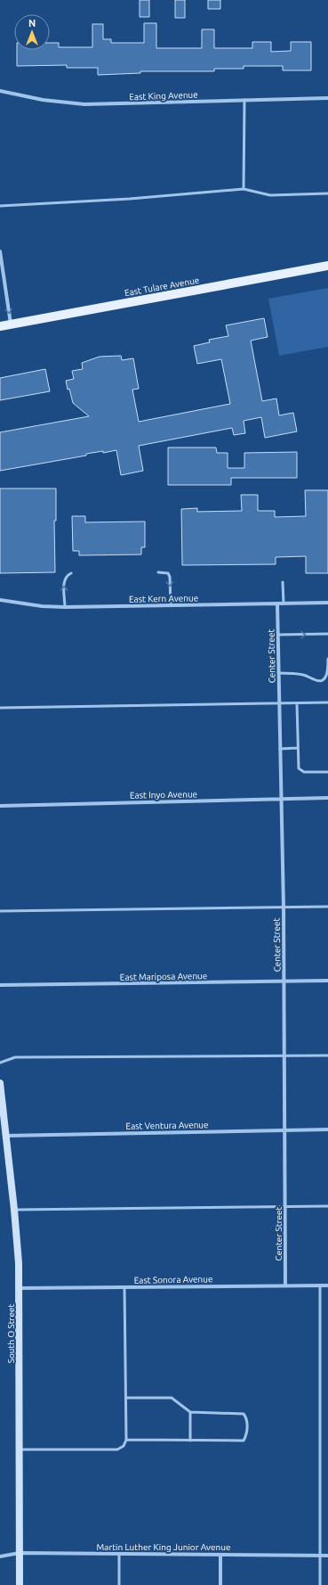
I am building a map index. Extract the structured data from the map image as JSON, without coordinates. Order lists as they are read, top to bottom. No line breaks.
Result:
{"streets":{"main road":["East Tulare Avenue","South O Street"],"street":["East King Avenue","East Kern Avenue","Center Street","East Inyo Avenue","East Mariposa Avenue","East Ventura Avenue","East Sonora Avenue","Martin Luther King Junior Avenue"]},"crossings":[["East Kern Avenue","Center Street"],["Center Street","East Inyo Avenue"],["Center Street","East Mariposa Avenue"],["Center Street","East Ventura Avenue"],["Center Street","East Sonora Avenue"],["East Ventura Avenue","South O Street"],["East Sonora Avenue","South O Street"],["South O Street","Martin Luther King Junior Avenue"]],"north":"top"}
